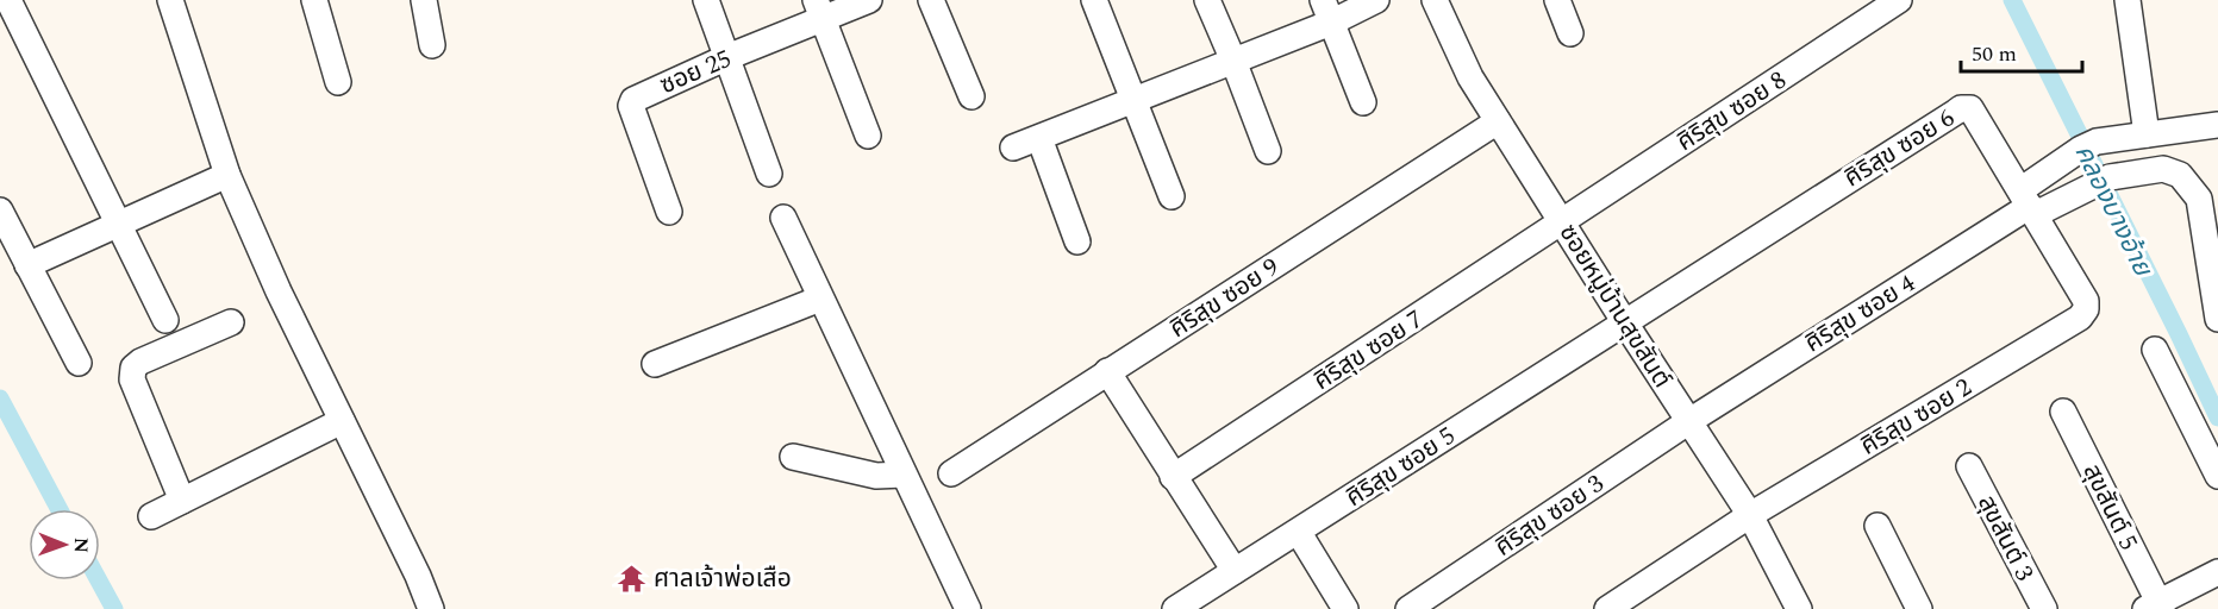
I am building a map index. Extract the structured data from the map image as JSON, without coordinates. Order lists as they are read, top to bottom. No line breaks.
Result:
{"streets":{"street":["ซอย 25","ศิริสุข ซอย 8","ศิริสุข ซอย 6","ศิริสุข ซอย 9","ซอยหมู่บ้านสุขสันต์","ศิริสุข ซอย 4","ศิริสุข ซอย 7","ศิริสุข ซอย 2","ศิริสุข ซอย 5","สุขสันต์ 5","ศิริสุข ซอย 3","สุขสันต์ 3"]},"crossings":[["ศิริสุข ซอย 8","ซอยหมู่บ้านสุขสันต์"],["ศิริสุข ซอย 8","ศิริสุข ซอย 7"],["ศิริสุข ซอย 6","ซอยหมู่บ้านสุขสันต์"],["ศิริสุข ซอย 6","ศิริสุข ซอย 4"],["ศิริสุข ซอย 6","ศิริสุข ซอย 2"],["ศิริสุข ซอย 6","ศิริสุข ซอย 5"],["ศิริสุข ซอย 9","ซอยหมู่บ้านสุขสันต์"],["ซอยหมู่บ้านสุขสันต์","ศิริสุข ซอย 4"],["ซอยหมู่บ้านสุขสันต์","ศิริสุข ซอย 7"],["ซอยหมู่บ้านสุขสันต์","ศิริสุข ซอย 2"],["ซอยหมู่บ้านสุขสันต์","ศิริสุข ซอย 5"],["ซอยหมู่บ้านสุขสันต์","ศิริสุข ซอย 3"],["ศิริสุข ซอย 4","ศิริสุข ซอย 3"]],"water":["คลองบางอ้าย"],"places":{"temple":["ศาลเจ้าพ่อเสือ"]},"scale_bar":"50 m","north":"right"}
